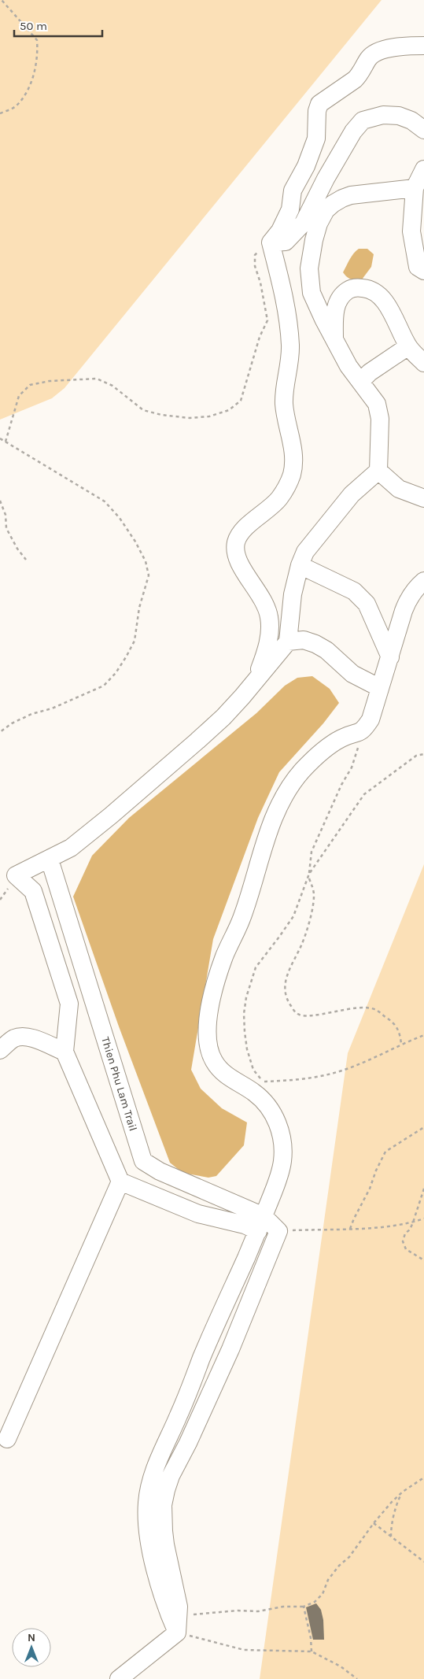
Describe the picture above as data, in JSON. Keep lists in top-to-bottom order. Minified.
{"streets":{"street":["Thien Phu Lam Trail"]},"scale_bar":"50 m","north":"top"}
